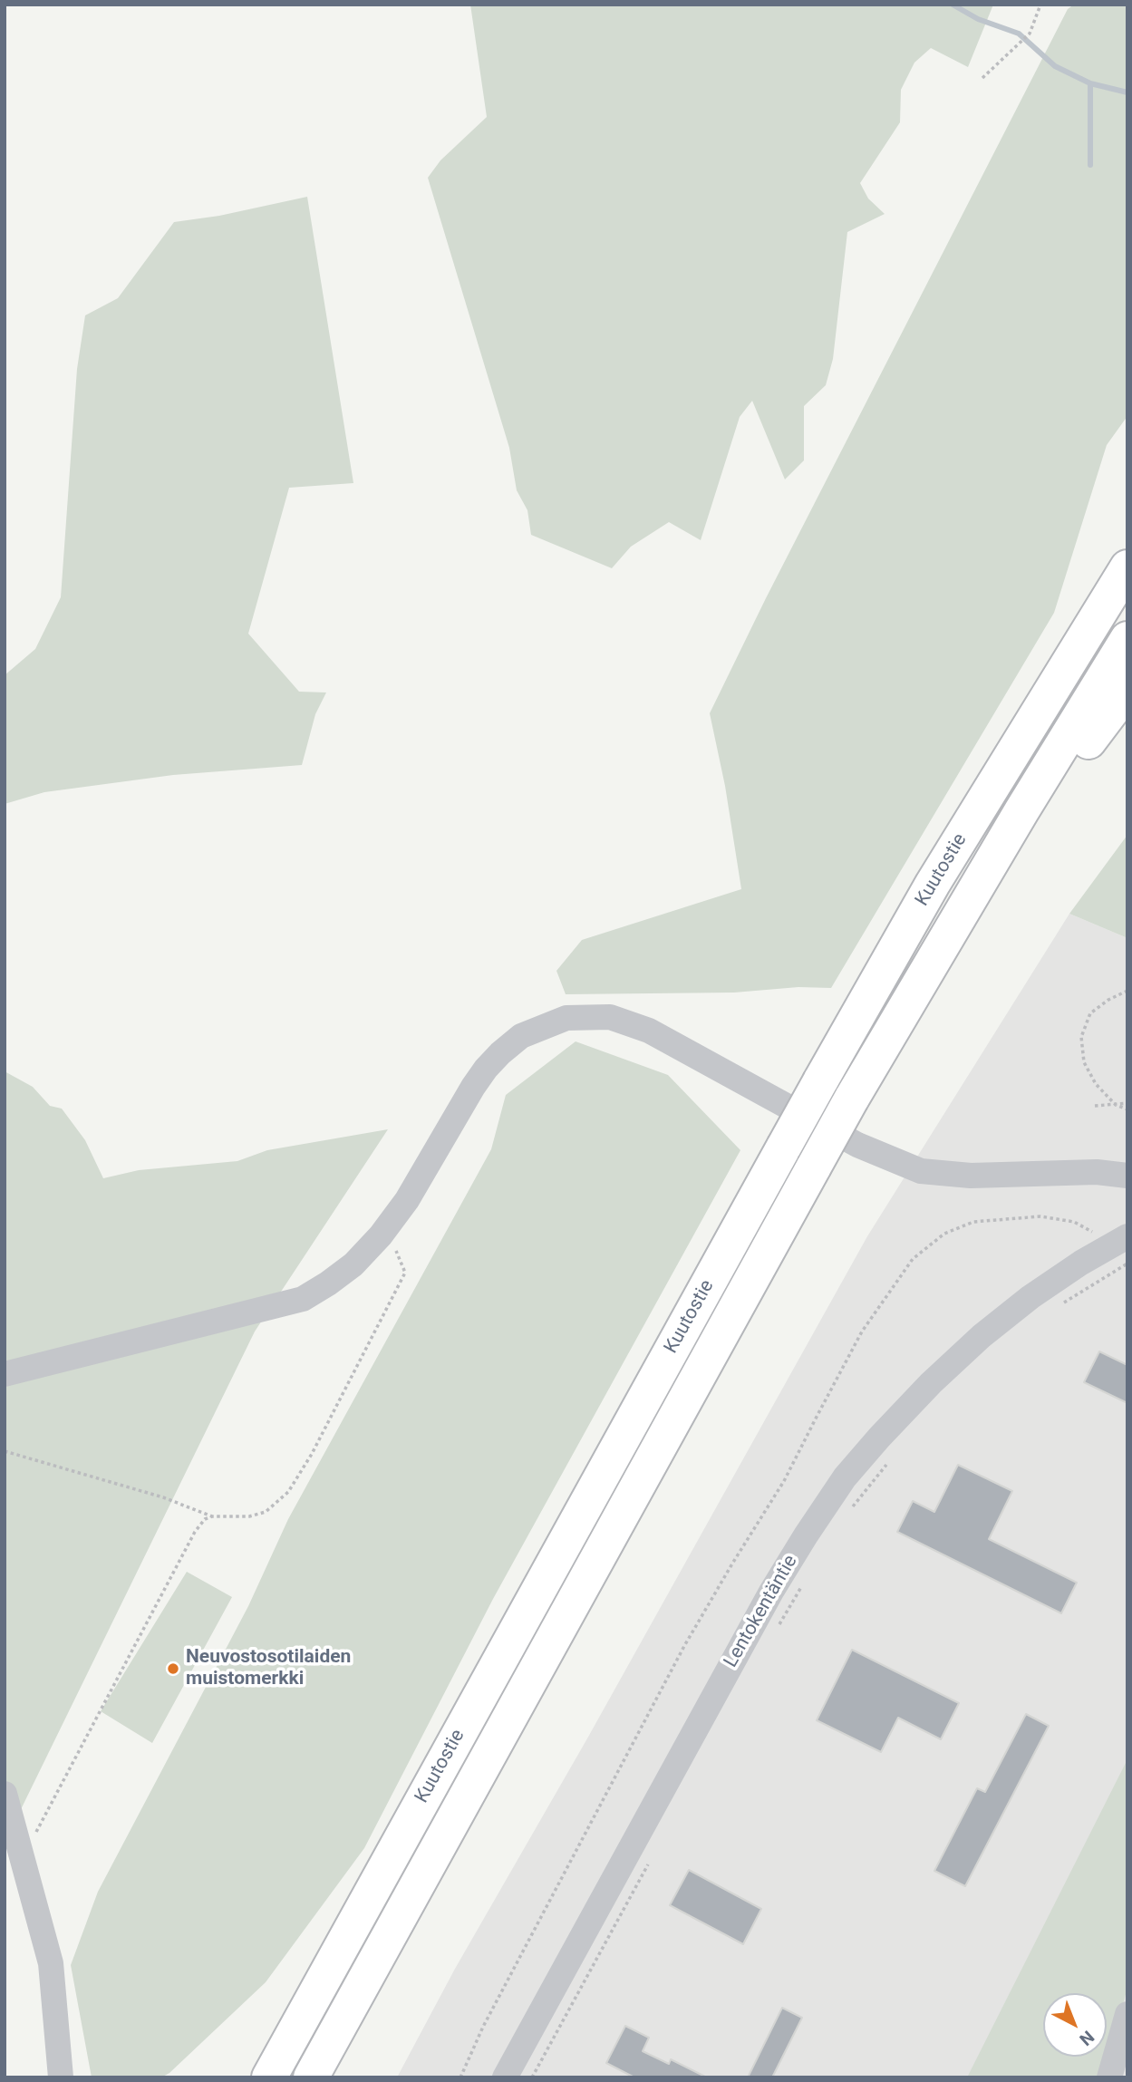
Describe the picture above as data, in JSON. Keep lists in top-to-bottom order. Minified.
{"streets":{"highway":["Kuutostie"],"street":["Lentokentäntie"]},"places":["Neuvostosotilaiden muistomerkki"],"north":"bottom right"}
